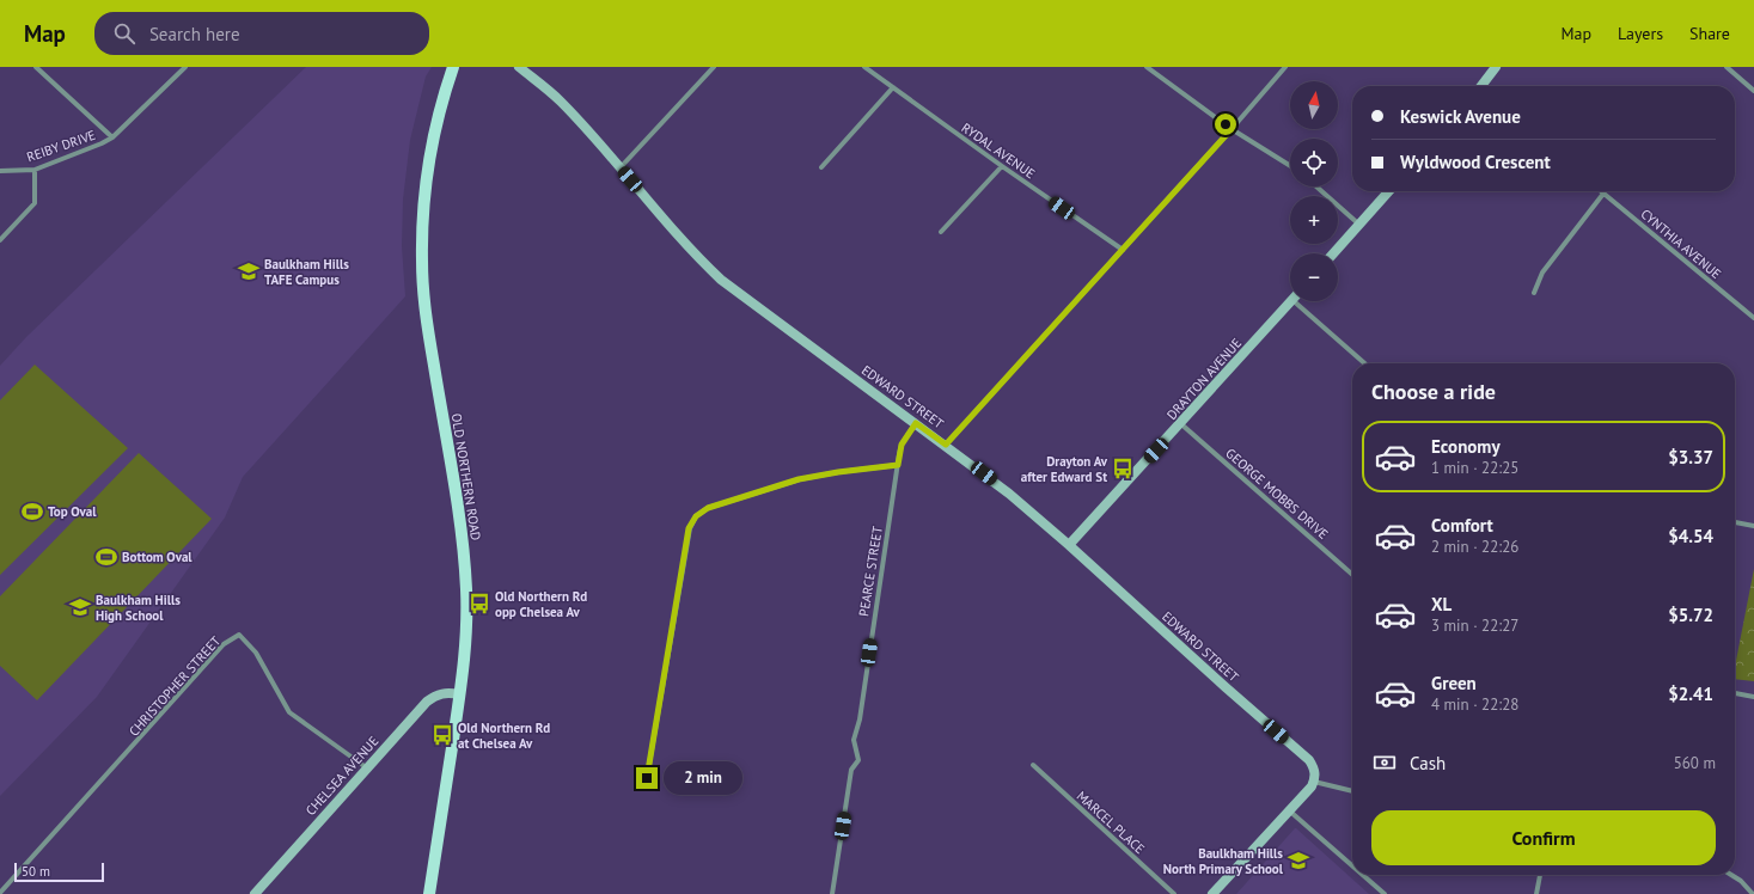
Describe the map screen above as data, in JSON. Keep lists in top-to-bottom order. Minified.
{"streets":{"main road":["OLD NORTHERN ROAD"],"street":["REIBY DRIVE","RYDAL AVENUE","CYNTHIA AVENUE","DRAYTON AVENUE","EDWARD STREET","GEORGE MOBBS DRIVE","PEARCE STREET","CHRISTOPHER STREET","CHELSEA AVENUE","MARCEL PLACE"]},"crossings":[["DRAYTON AVENUE","EDWARD STREET"],["DRAYTON AVENUE","GEORGE MOBBS DRIVE"],["EDWARD STREET","PEARCE STREET"],["OLD NORTHERN ROAD","CHELSEA AVENUE"],["CHRISTOPHER STREET","CHELSEA AVENUE"]],"places":{"school or university":["Baulkham Hills TAFE Campus","Baulkham Hills High School","Baulkham Hills North Primary School"],"bus stop":["Drayton Av after Edward St","Old Northern Rd opp Chelsea Av","Old Northern Rd at Chelsea Av"],"sports":["Top Oval","Bottom Oval"]},"scale_bar":"50 m","north":"top","page":{"header":"Map","search":"Search here","nav":["Map","Layers","Share"],"map_buttons":["+","−"],"banner":["Keswick Avenue","Wyldwood Crescent"],"heading":"Choose a ride","list":[{"name":"Economy","note":"1 min · 22:25","value":"$3.37"},{"name":"Comfort","note":"2 min · 22:26","value":"$4.54"},{"name":"XL","note":"3 min · 22:27","value":"$5.72"},{"name":"Green","note":"4 min · 22:28","value":"$2.41"}],"pay":["Cash","560 m"],"bubble":"2 min","buttons":"Confirm","scale":"50 m"}}
